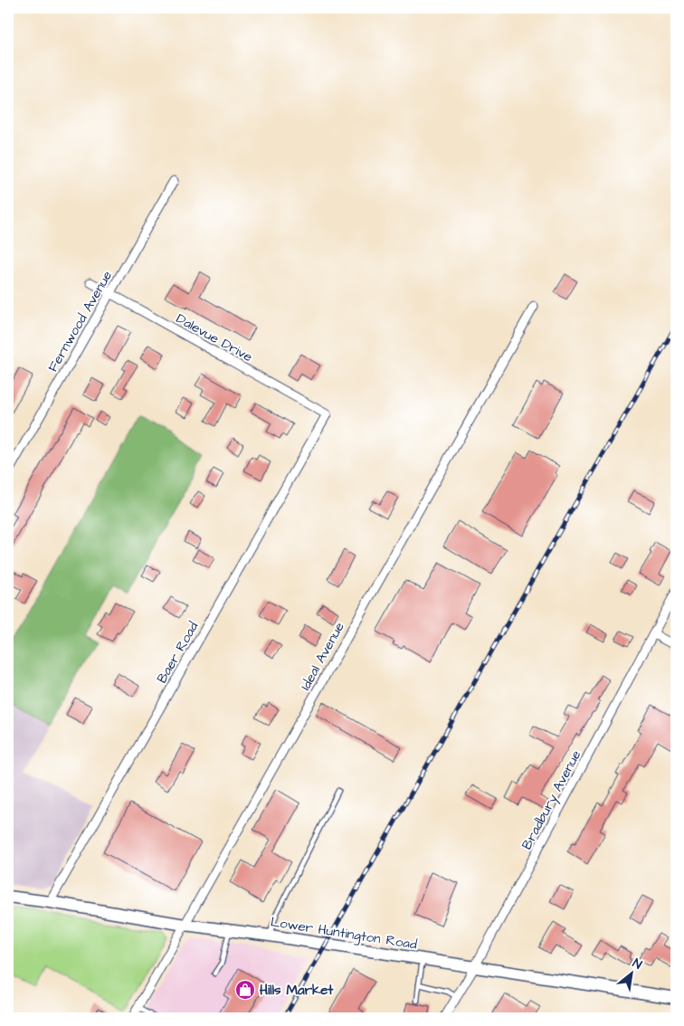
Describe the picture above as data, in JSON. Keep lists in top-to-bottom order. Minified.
{"streets":{"main road":["Lower Huntington Road"],"street":["Fernwood Avenue","Dalevue Drive","Baer Road","Ideal Avenue","Bradbury Avenue"]},"crossings":[["Fernwood Avenue","Dalevue Drive"],["Dalevue Drive","Baer Road"],["Baer Road","Lower Huntington Road"],["Ideal Avenue","Lower Huntington Road"],["Bradbury Avenue","Lower Huntington Road"]],"places":{"shop":["Hills Market"]},"north":"top right"}
